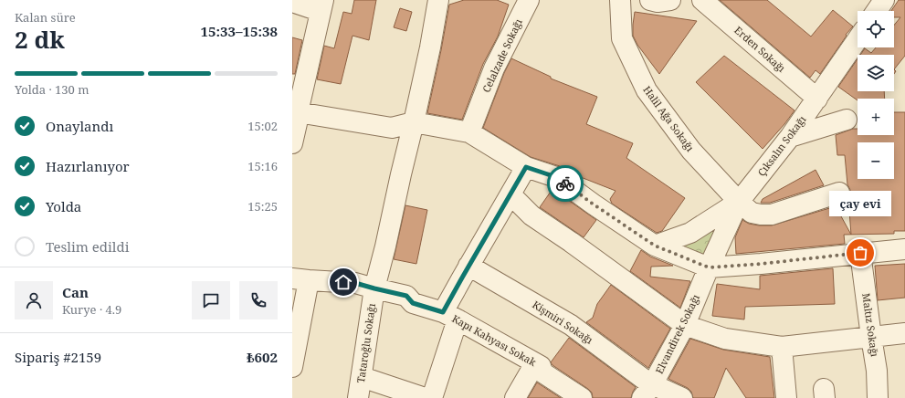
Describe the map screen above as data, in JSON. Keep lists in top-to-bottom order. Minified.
{"streets":{"street":["Erden Sokağı","Celalzade Sokağı","Halil Ağa Sokağı","Çıksalın Sokağı","Kişmiri Sokağı","Maltız Sokağı","Elvandirek Sokağı","Kapı Kahyası Sokak","Tataroğlu Sokağı"]},"crossings":[["Erden Sokağı","Çıksalın Sokağı"],["Halil Ağa Sokağı","Çıksalın Sokağı"],["Çıksalın Sokağı","Elvandirek Sokağı"],["Kişmiri Sokağı","Elvandirek Sokağı"],["Kapı Kahyası Sokak","Tataroğlu Sokağı"]],"places":["çay evi"],"page":{"heading":["2 dk","Kalan süre","15:33–15:38"],"panel":["Can","Kurye · 4.9","Sipariş #2159","₺602"],"map_buttons":["+","−"],"bar":"Yolda · 130 m","list":[["Onaylandı","15:02"],["Hazırlanıyor","15:16"],["Yolda","15:25"],"Teslim edildi"],"bubble":"çay evi"}}
